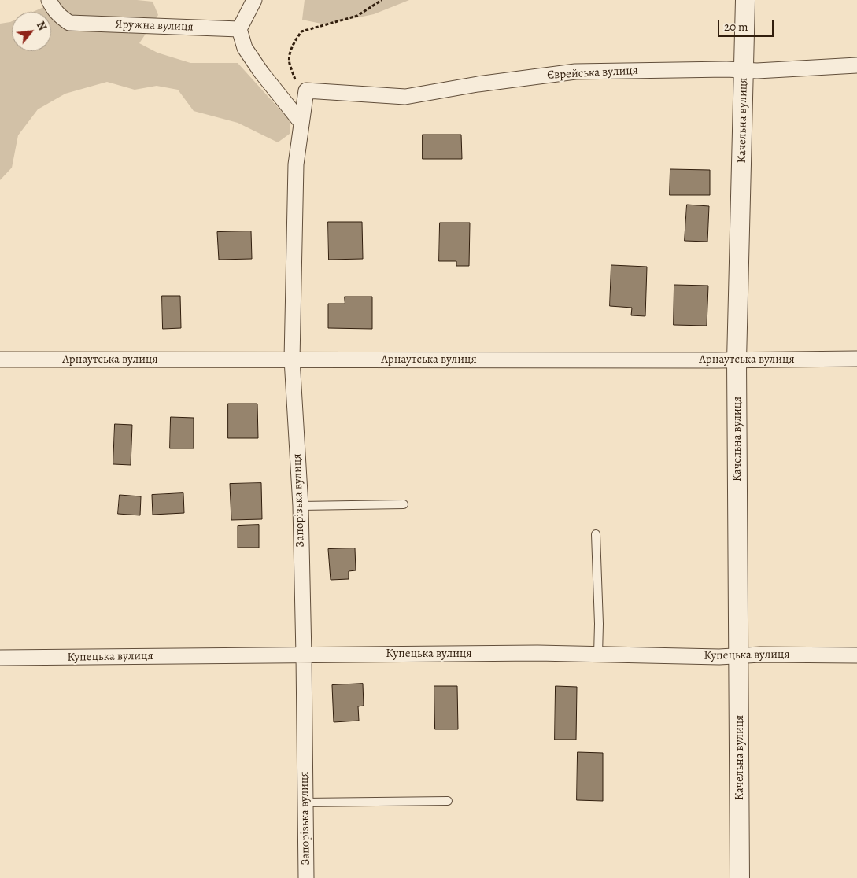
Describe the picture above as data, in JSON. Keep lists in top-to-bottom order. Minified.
{"streets":{"street":["Яружна вулиця","Єврейська вулиця","Качельна вулиця","Арнаутська вулиця","Запорізька вулиця","Купецька вулиця"]},"crossings":[["Єврейська вулиця","Качельна вулиця"],["Єврейська вулиця","Запорізька вулиця"],["Качельна вулиця","Арнаутська вулиця"],["Качельна вулиця","Купецька вулиця"],["Арнаутська вулиця","Запорізька вулиця"],["Запорізька вулиця","Купецька вулиця"]],"scale_bar":"20 m","north":"top right"}
